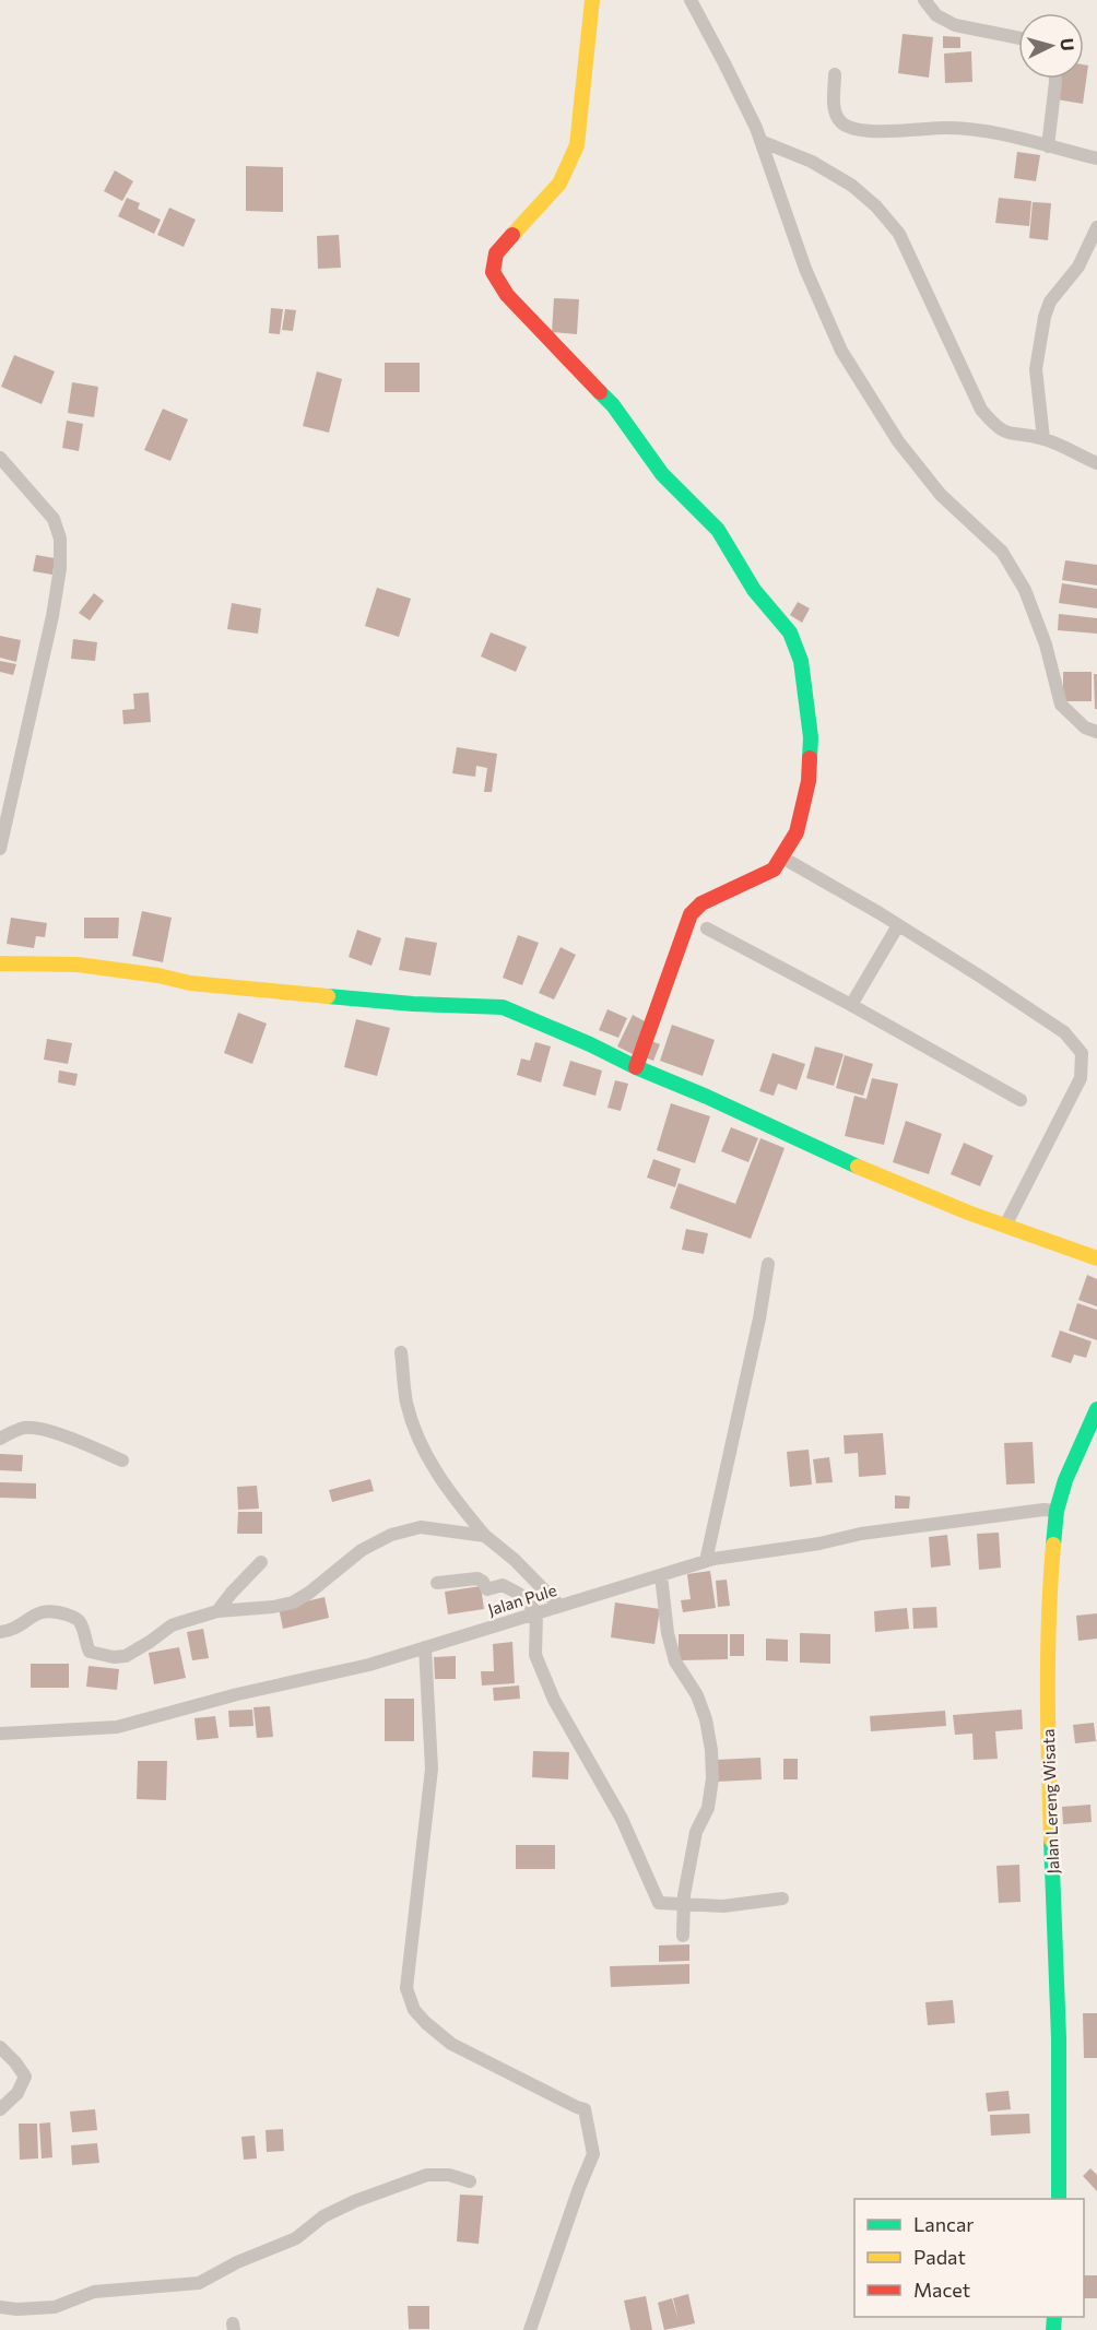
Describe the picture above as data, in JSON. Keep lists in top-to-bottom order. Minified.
{"streets":{"street":["Jalan Pule","Jalan Lereng Wisata"]},"crossings":[["Jalan Pule","Jalan Lereng Wisata"]],"legend":["Lancar","Padat","Macet"],"north":"right"}
